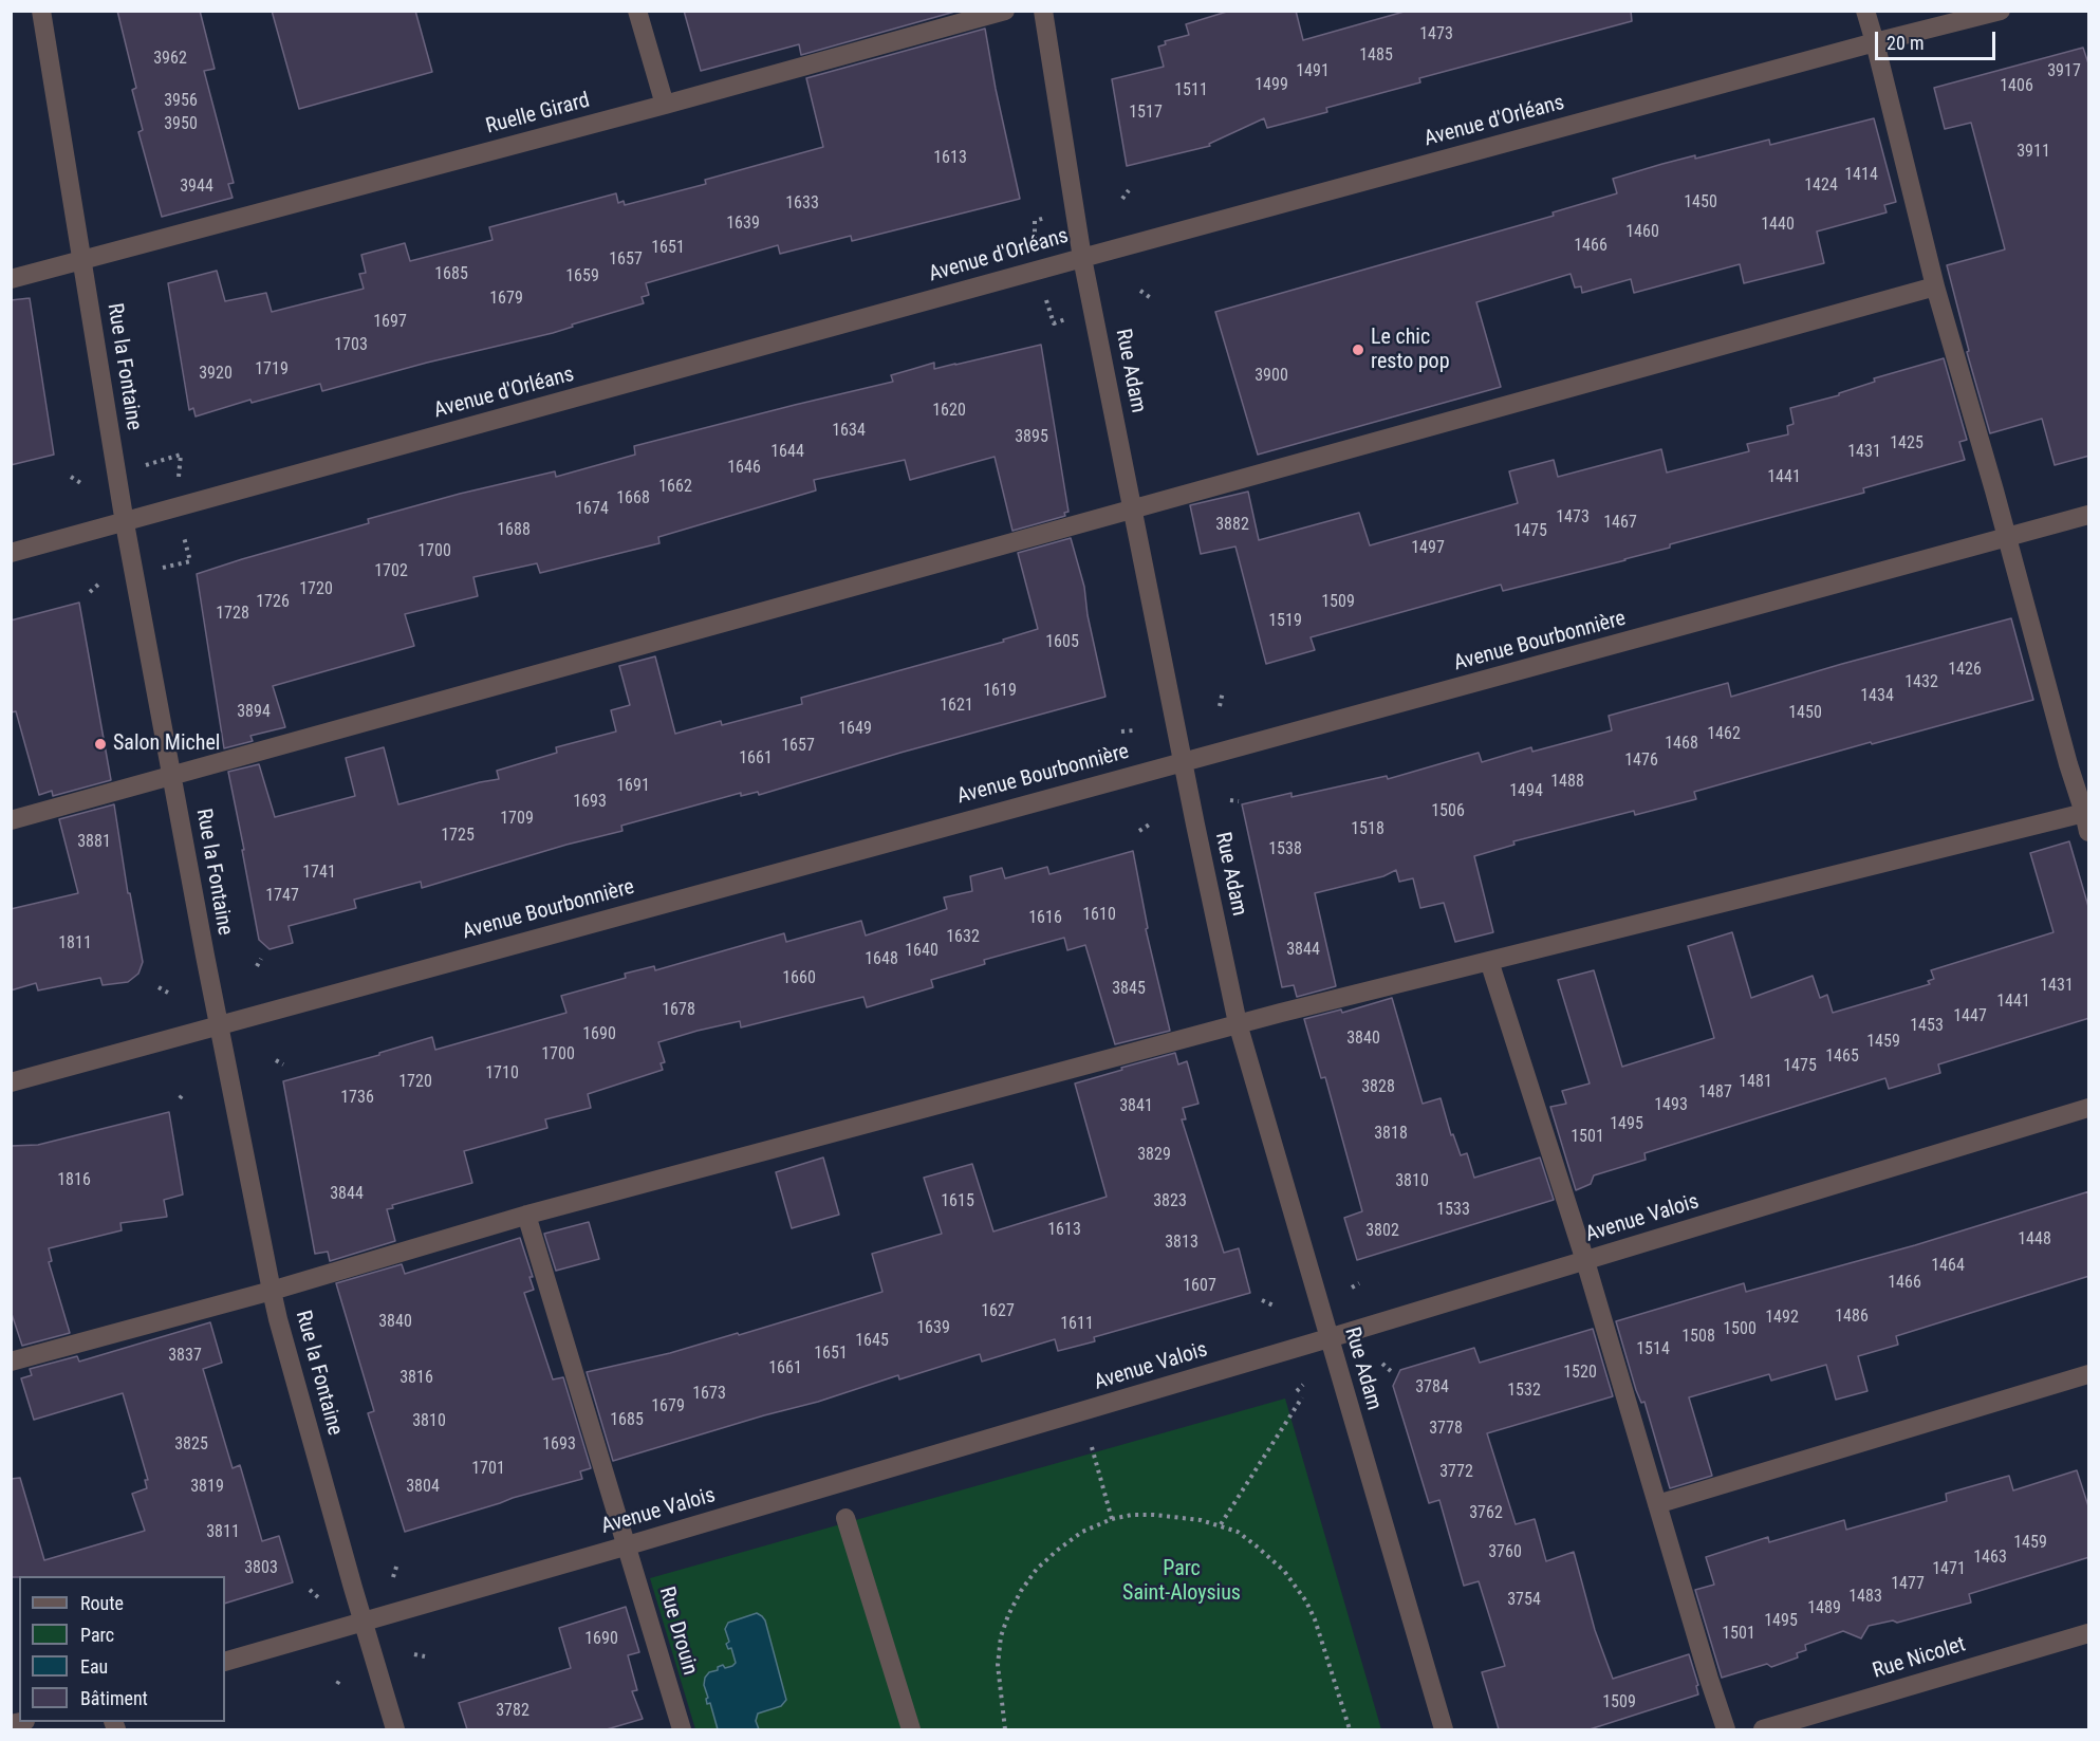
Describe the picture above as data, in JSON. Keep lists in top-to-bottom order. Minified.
{"streets":{"street":["Ruelle Girard","Avenue d'Orléans","Rue la Fontaine","Rue Adam","Avenue Bourbonnière","Avenue Valois","Rue Drouin","Rue Nicolet"]},"crossings":[["Ruelle Girard","Rue la Fontaine"],["Avenue d'Orléans","Rue la Fontaine"],["Avenue d'Orléans","Rue Adam"],["Rue la Fontaine","Avenue Bourbonnière"],["Rue la Fontaine","Avenue Valois"],["Rue Adam","Avenue Bourbonnière"],["Rue Adam","Avenue Valois"],["Avenue Valois","Rue Drouin"]],"parks":["Parc Saint-Aloysius"],"places":["Le chic resto pop","Salon Michel"],"house_numbers":["1473","1485","3962","1491","3917","1499","1406","1511","3956","1517","3950","3911","1613","1414","1424","3944","1450","1633","1639","1440","1460","1466","1651","1657","1685","1659","1679","1697","1703","1719","3920","3900","1620","1634","3895","1425","1644","1431","1646","1441","1662","1668","1674","1473","1467","3882","1688","1475","1497","1700","1702","1720","1726","1509","1728","1519","1605","1426","1432","1619","1434","1621","3894","1450","1649","1462","1468","1657","1661","1476","1488","1691","1494","1693","1506","1709","1518","1725","3881","1538","1741","1747","1610","1616","1632","1811","3844","1640","1648","1660","1431","3845","1441","1678","1447","1453","1690","3840","1459","1700","1465","1475","1710","1720","1481","3828","1487","1736","1493","3841","1495","3818","1501","3829","1816","3810","3844","1615","3823","1533","1613","3802","1448","3813","1464","1466","1607","1627","1486","1492","3840","1611","1639","1500","1508","1645","1514","1651","3837","1661","1520","3816","3784","1532","1673","1679","1685","3810","3778","3825","1693","1701","3772","3819","3804","3762","3811","1459","3760","1463","3803","1471","1477","1483","3754","1489","1495","1501","1690","1509","3782"],"legend":["Route","Parc","Eau","Bâtiment"],"scale_bar":"20 m"}
